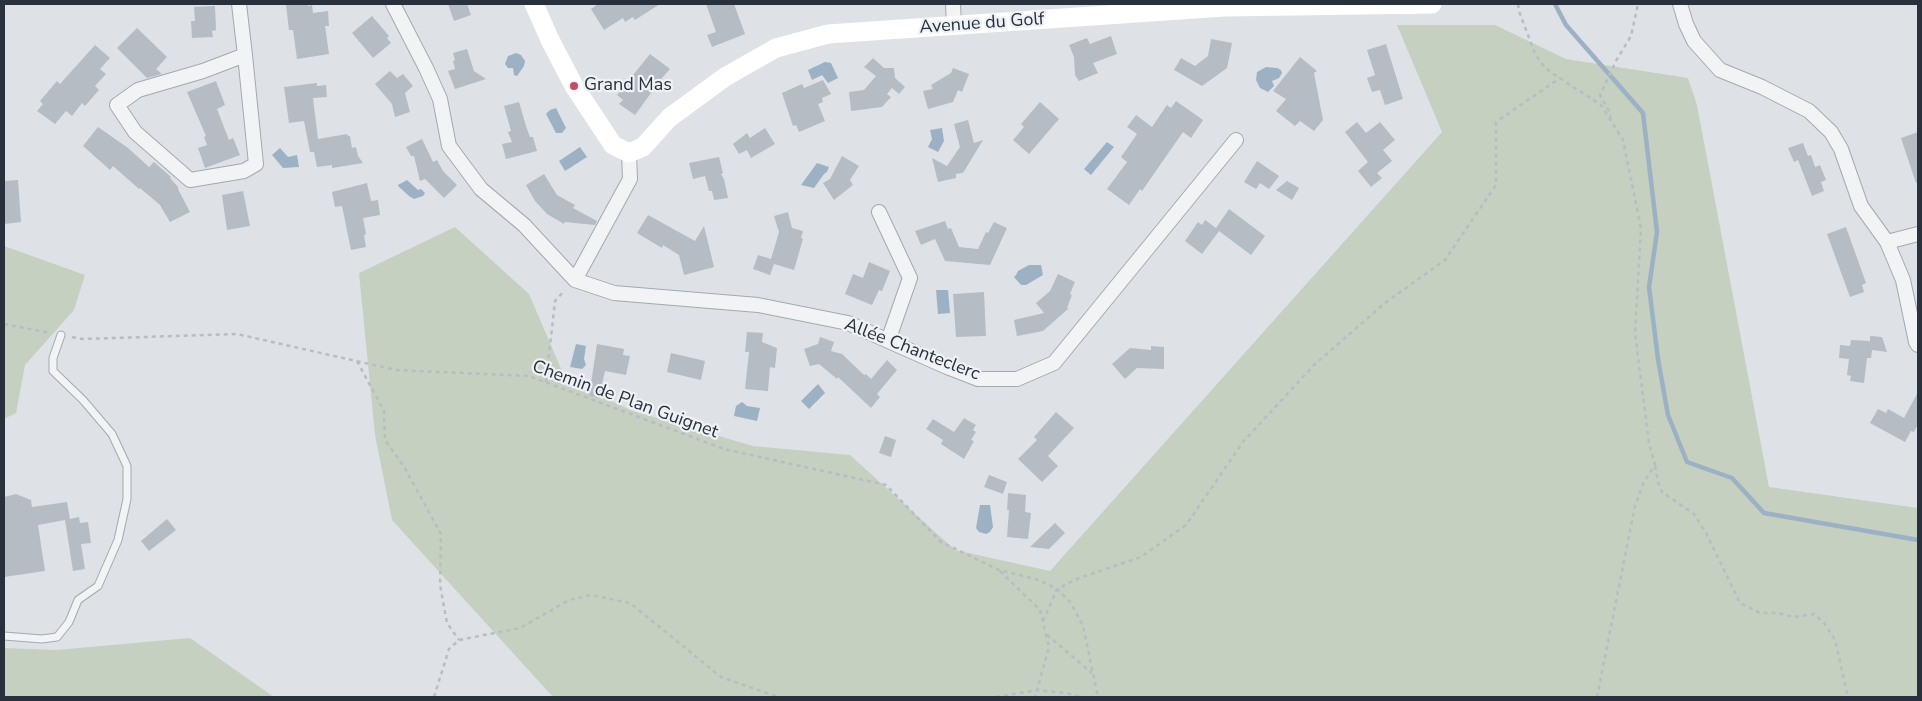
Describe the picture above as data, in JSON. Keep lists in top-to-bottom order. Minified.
{"streets":{"street":["Avenue du Golf","Allée Chanteclerc"],"path":["Chemin de Plan Guignet"]},"places":["Grand Mas"]}
